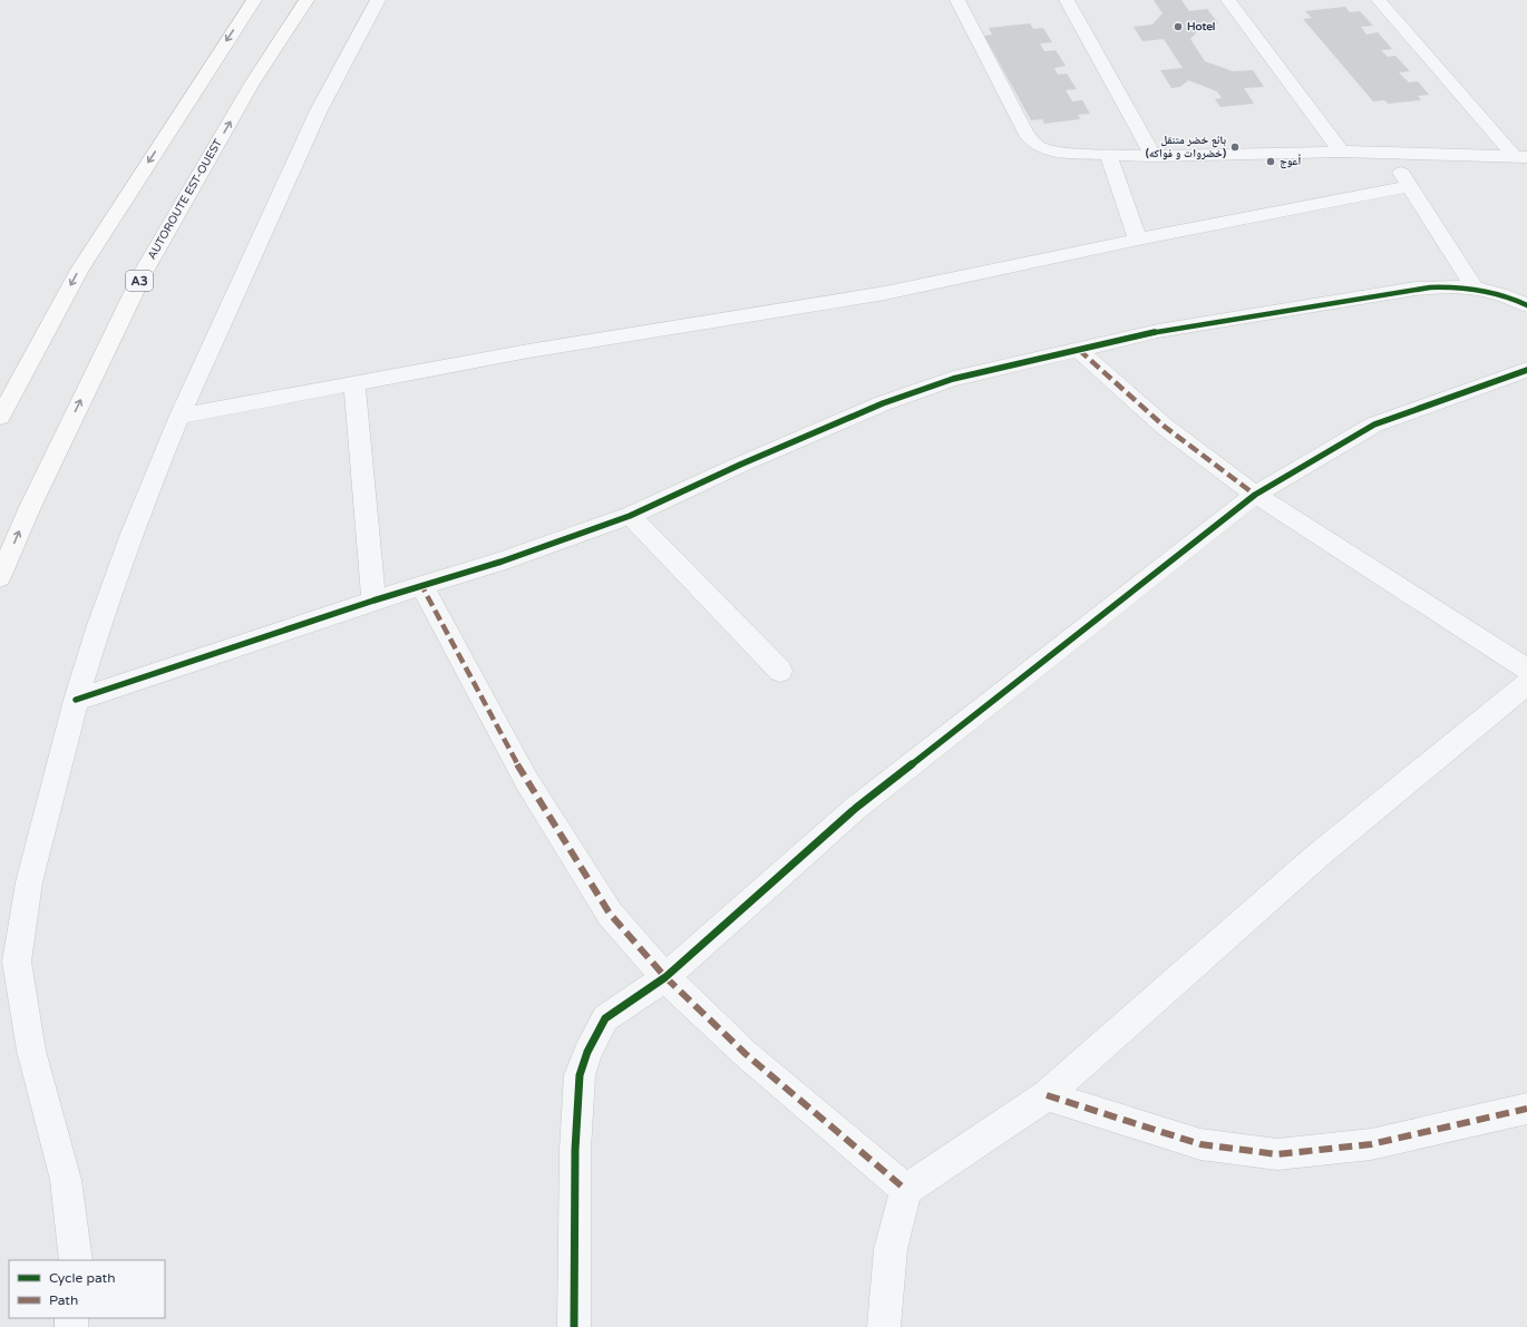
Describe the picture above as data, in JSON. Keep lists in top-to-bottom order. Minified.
{"streets":{"highway":["AUTOROUTE EST-OUEST","A3"]},"places":["Hotel","بائع خضر متنقل (خضروات و فواكه)","أعوج"],"legend":["Cycle path","Path"]}
